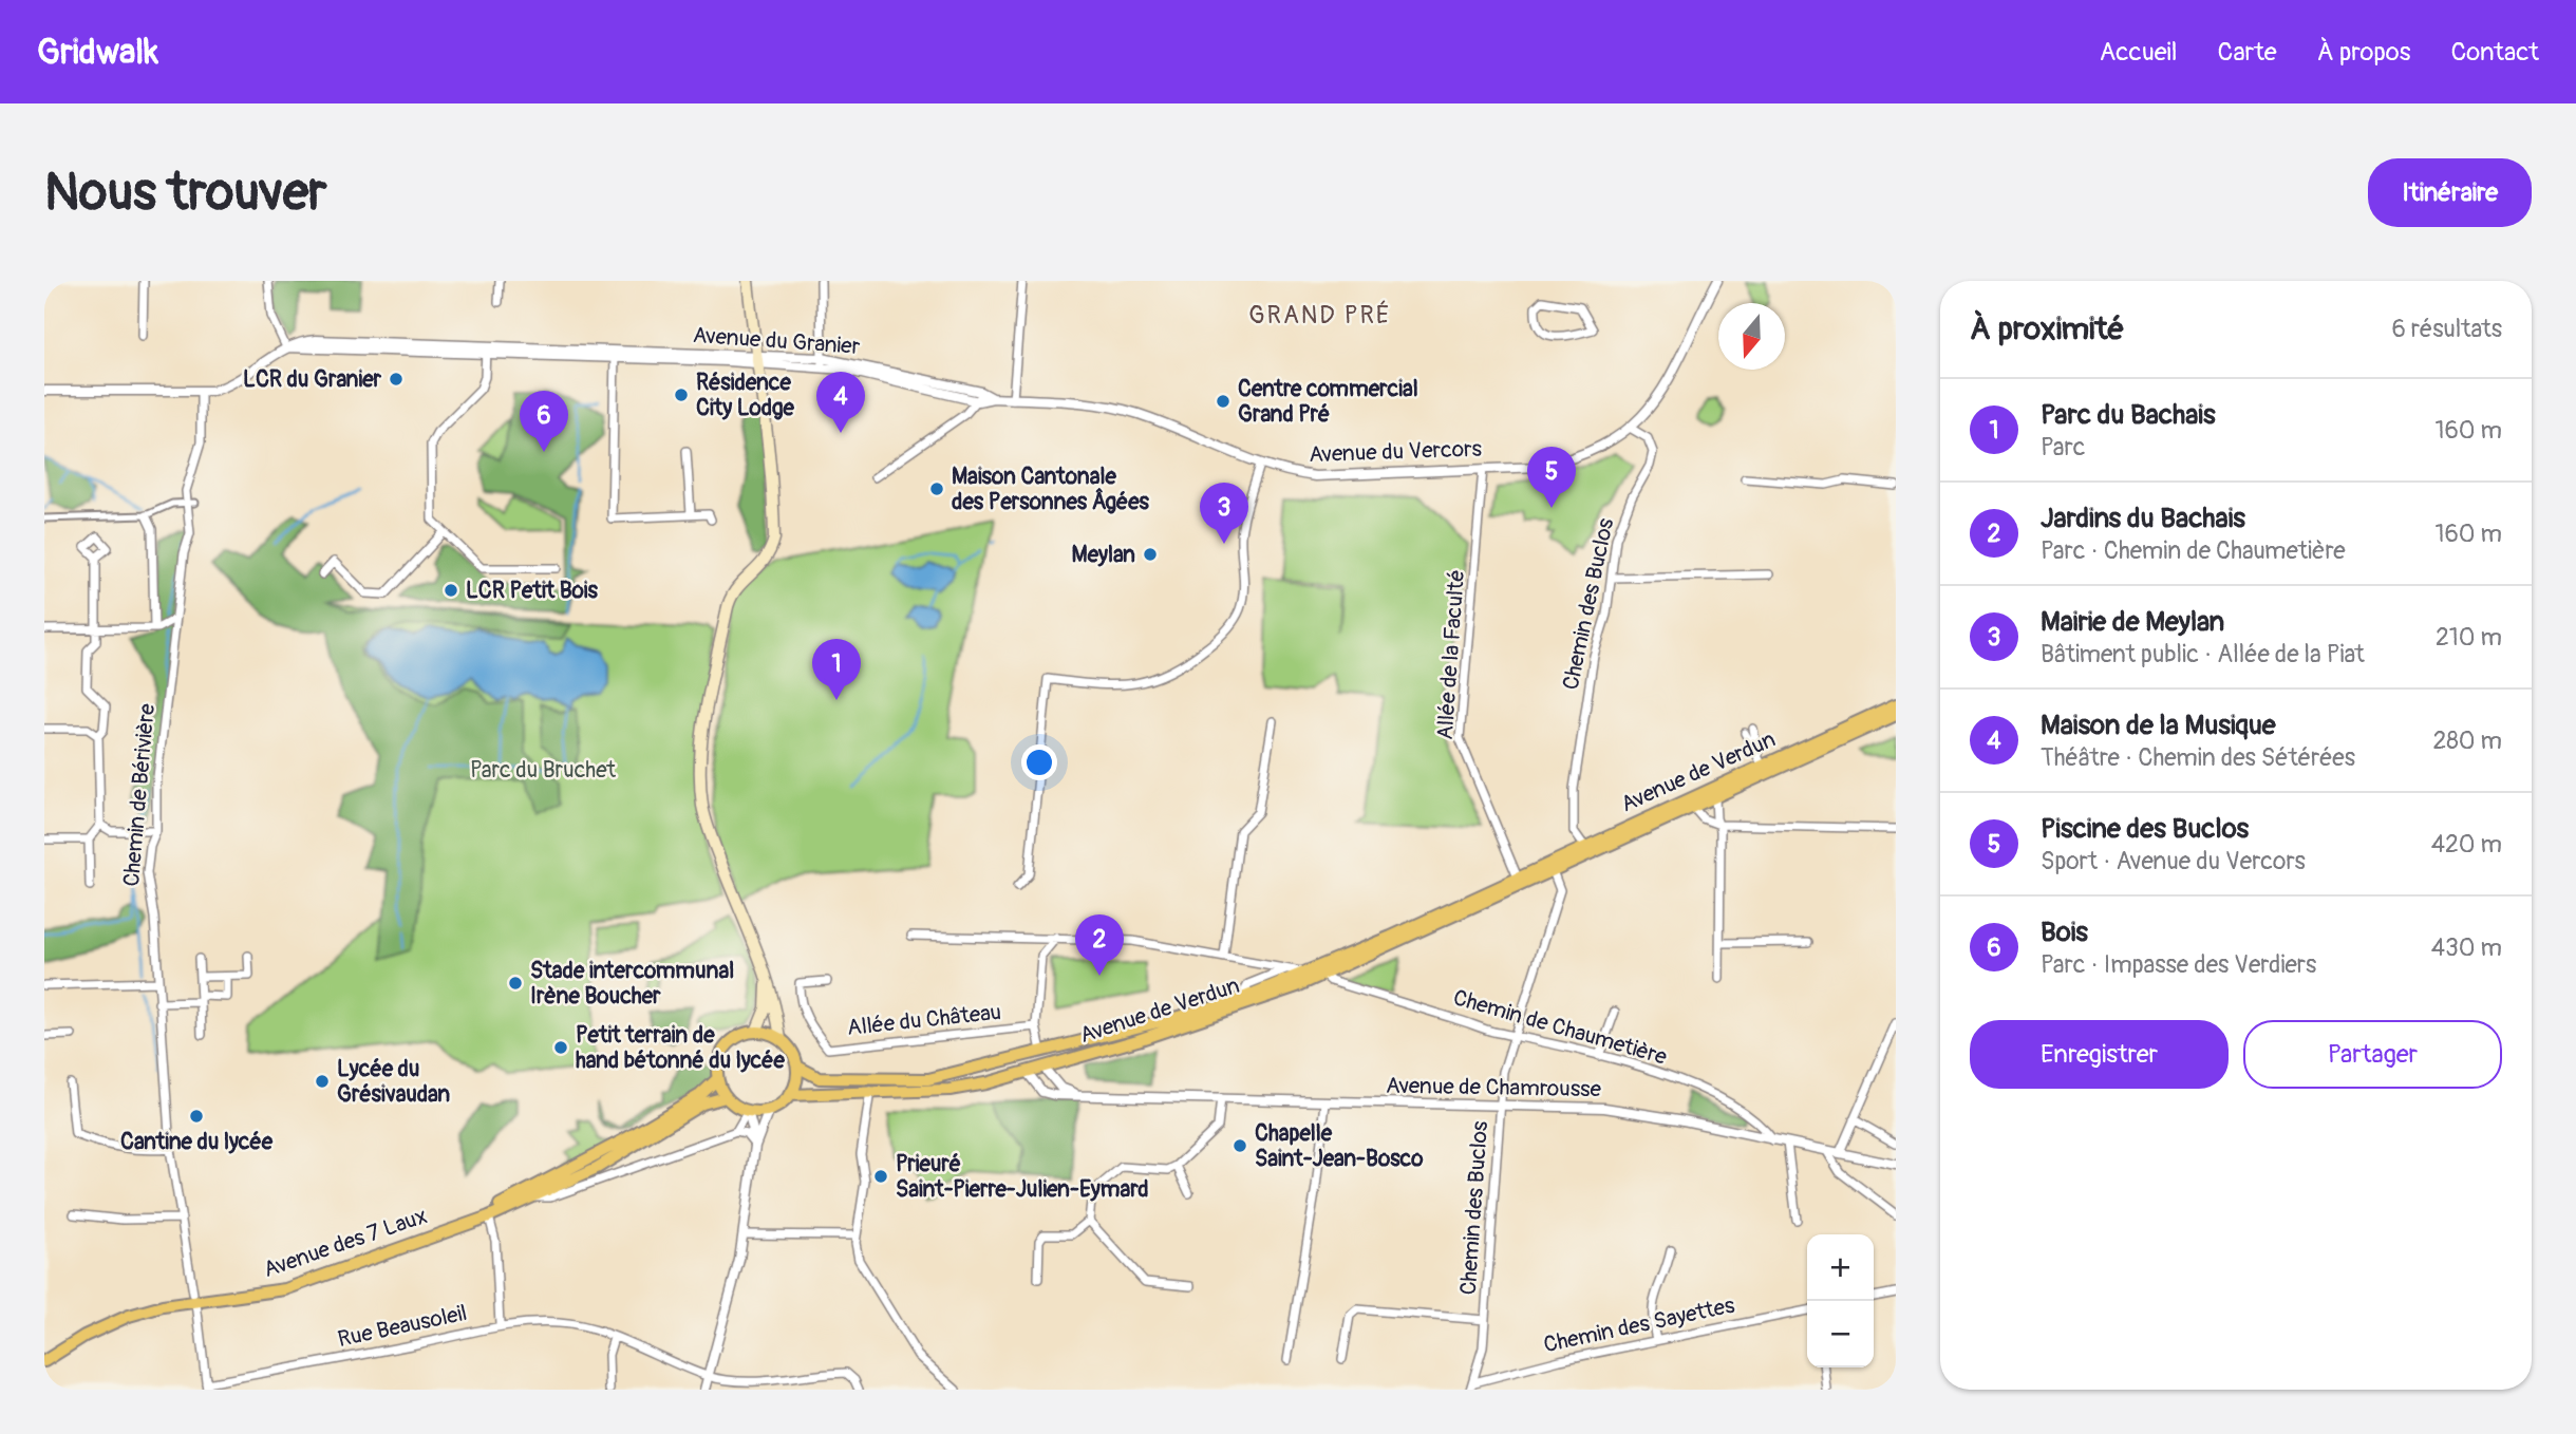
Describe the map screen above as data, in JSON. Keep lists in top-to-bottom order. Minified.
{"streets":{"main road":["Avenue de Verdun","Avenue des 7 Laux"],"street":["Avenue du Granier","Avenue du Vercors","Chemin des Buclos","Allée de la Faculté","Chemin de Bérivière","Allée du Château","Chemin de Chaumetière","Avenue de Chamrousse","Chemin des Sayettes","Rue Beausoleil"]},"crossings":[["Avenue du Granier","Avenue du Vercors"],["Avenue du Vercors","Chemin des Buclos"],["Avenue du Vercors","Allée de la Faculté"],["Chemin des Buclos","Avenue de Verdun"],["Chemin des Buclos","Chemin de Chaumetière"],["Chemin des Buclos","Avenue de Chamrousse"],["Chemin des Buclos","Chemin des Sayettes"],["Allée de la Faculté","Avenue de Verdun"],["Avenue de Verdun","Chemin de Chaumetière"],["Avenue de Verdun","Avenue de Chamrousse"],["Avenue de Verdun","Avenue des 7 Laux"],["Chemin de Bérivière","Avenue des 7 Laux"],["Chemin de Bérivière","Rue Beausoleil"],["Chemin de Chaumetière","Avenue de Chamrousse"],["Avenue des 7 Laux","Rue Beausoleil"]],"districts":["GRAND PRÉ"],"parks":["Parc du Bruchet"],"places":["LCR du Granier","Résidence City Lodge","Centre commercial Grand Pré","Maison Cantonale des Personnes Âgées","Meylan","LCR Petit Bois","Stade intercommunal Irène Boucher","Petit terrain de hand bétonné du lycée","Lycée du Grésivaudan","Cantine du lycée","Chapelle Saint-Jean-Bosco","Prieuré Saint-Pierre-Julien-Eymard"],"north":"bottom","page":{"header":"Gridwalk","nav":["Accueil","Carte","À propos","Contact"],"buttons":["Itinéraire",["Enregistrer","Partager"]],"title":"Nous trouver","heading":["À proximité","6 résultats"],"pins":["4","6","5","3","1","2"],"list":[{"mark":"1","name":"Parc du Bachais","note":"Parc","value":"160 m"},{"mark":"2","name":"Jardins du Bachais","note":"Parc · Chemin de Chaumetière","value":"160 m"},{"mark":"3","name":"Mairie de Meylan","note":"Bâtiment public · Allée de la Piat","value":"210 m"},{"mark":"4","name":"Maison de la Musique","note":"Théâtre · Chemin des Sétérées","value":"280 m"},{"mark":"5","name":"Piscine des Buclos","note":"Sport · Avenue du Vercors","value":"420 m"},{"mark":"6","name":"Bois","note":"Parc · Impasse des Verdiers","value":"430 m"}],"map_buttons":["+","−"]}}
